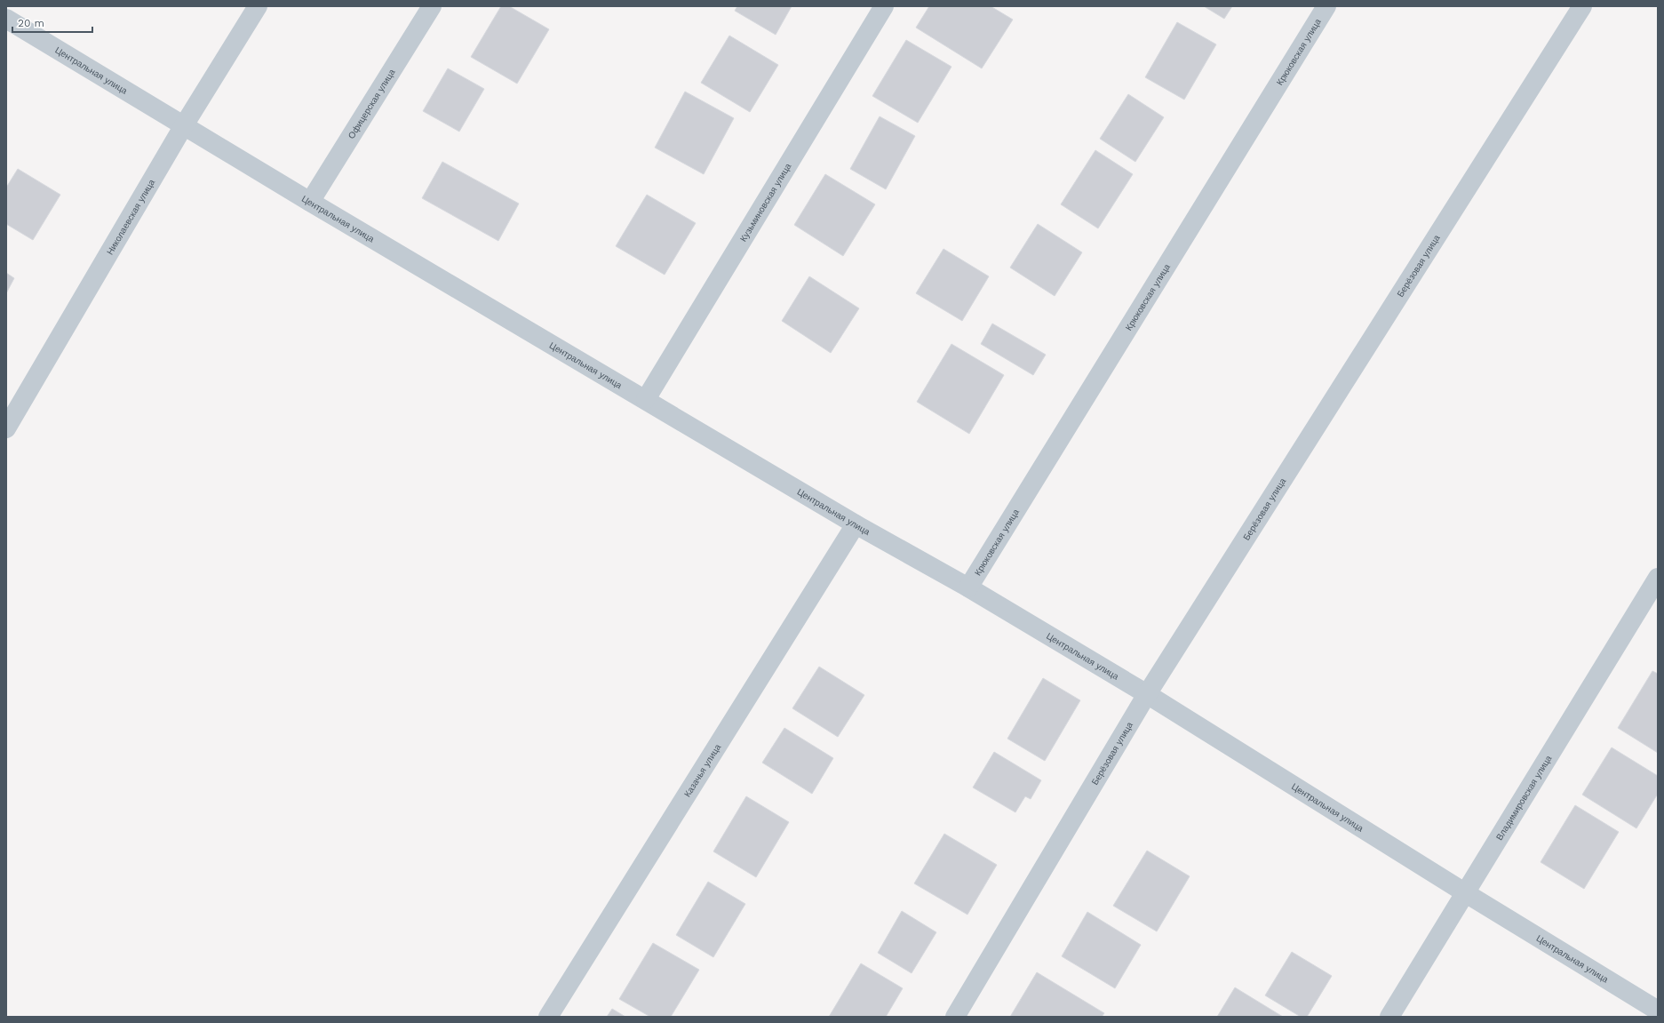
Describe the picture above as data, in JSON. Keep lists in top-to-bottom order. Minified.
{"streets":{"street":["Крюковская улица","Центральная улица","Офицерская улица","Кузьминовская улица","Николаевская улица","Берёзовая улица","Казачья улица","Владимировская улица"]},"crossings":[["Крюковская улица","Центральная улица"],["Центральная улица","Офицерская улица"],["Центральная улица","Кузьминовская улица"],["Центральная улица","Николаевская улица"],["Центральная улица","Берёзовая улица"],["Центральная улица","Казачья улица"],["Центральная улица","Владимировская улица"]],"scale_bar":"20 m"}
